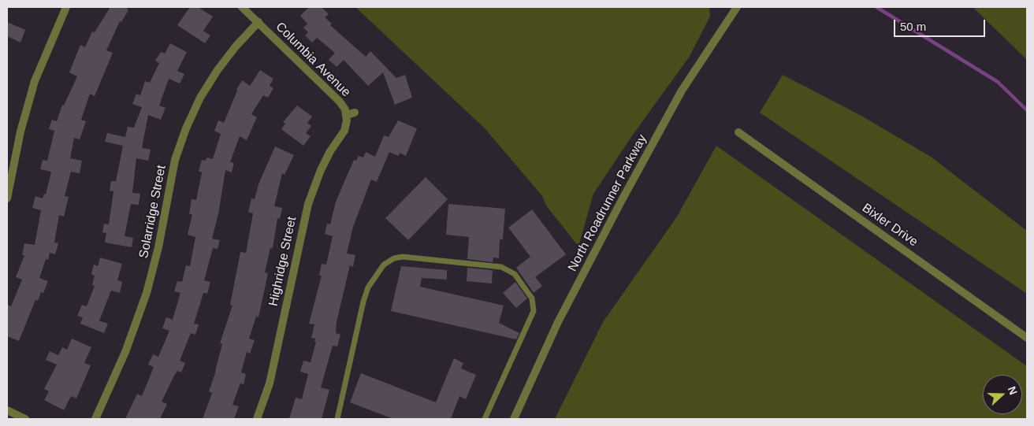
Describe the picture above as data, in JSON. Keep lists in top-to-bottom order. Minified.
{"streets":{"street":["Columbia Avenue","North Roadrunner Parkway","Solarridge Street","Bixler Drive","Highridge Street"]},"crossings":[["Columbia Avenue","Solarridge Street"],["Columbia Avenue","Highridge Street"]],"scale_bar":"50 m","north":"right"}
